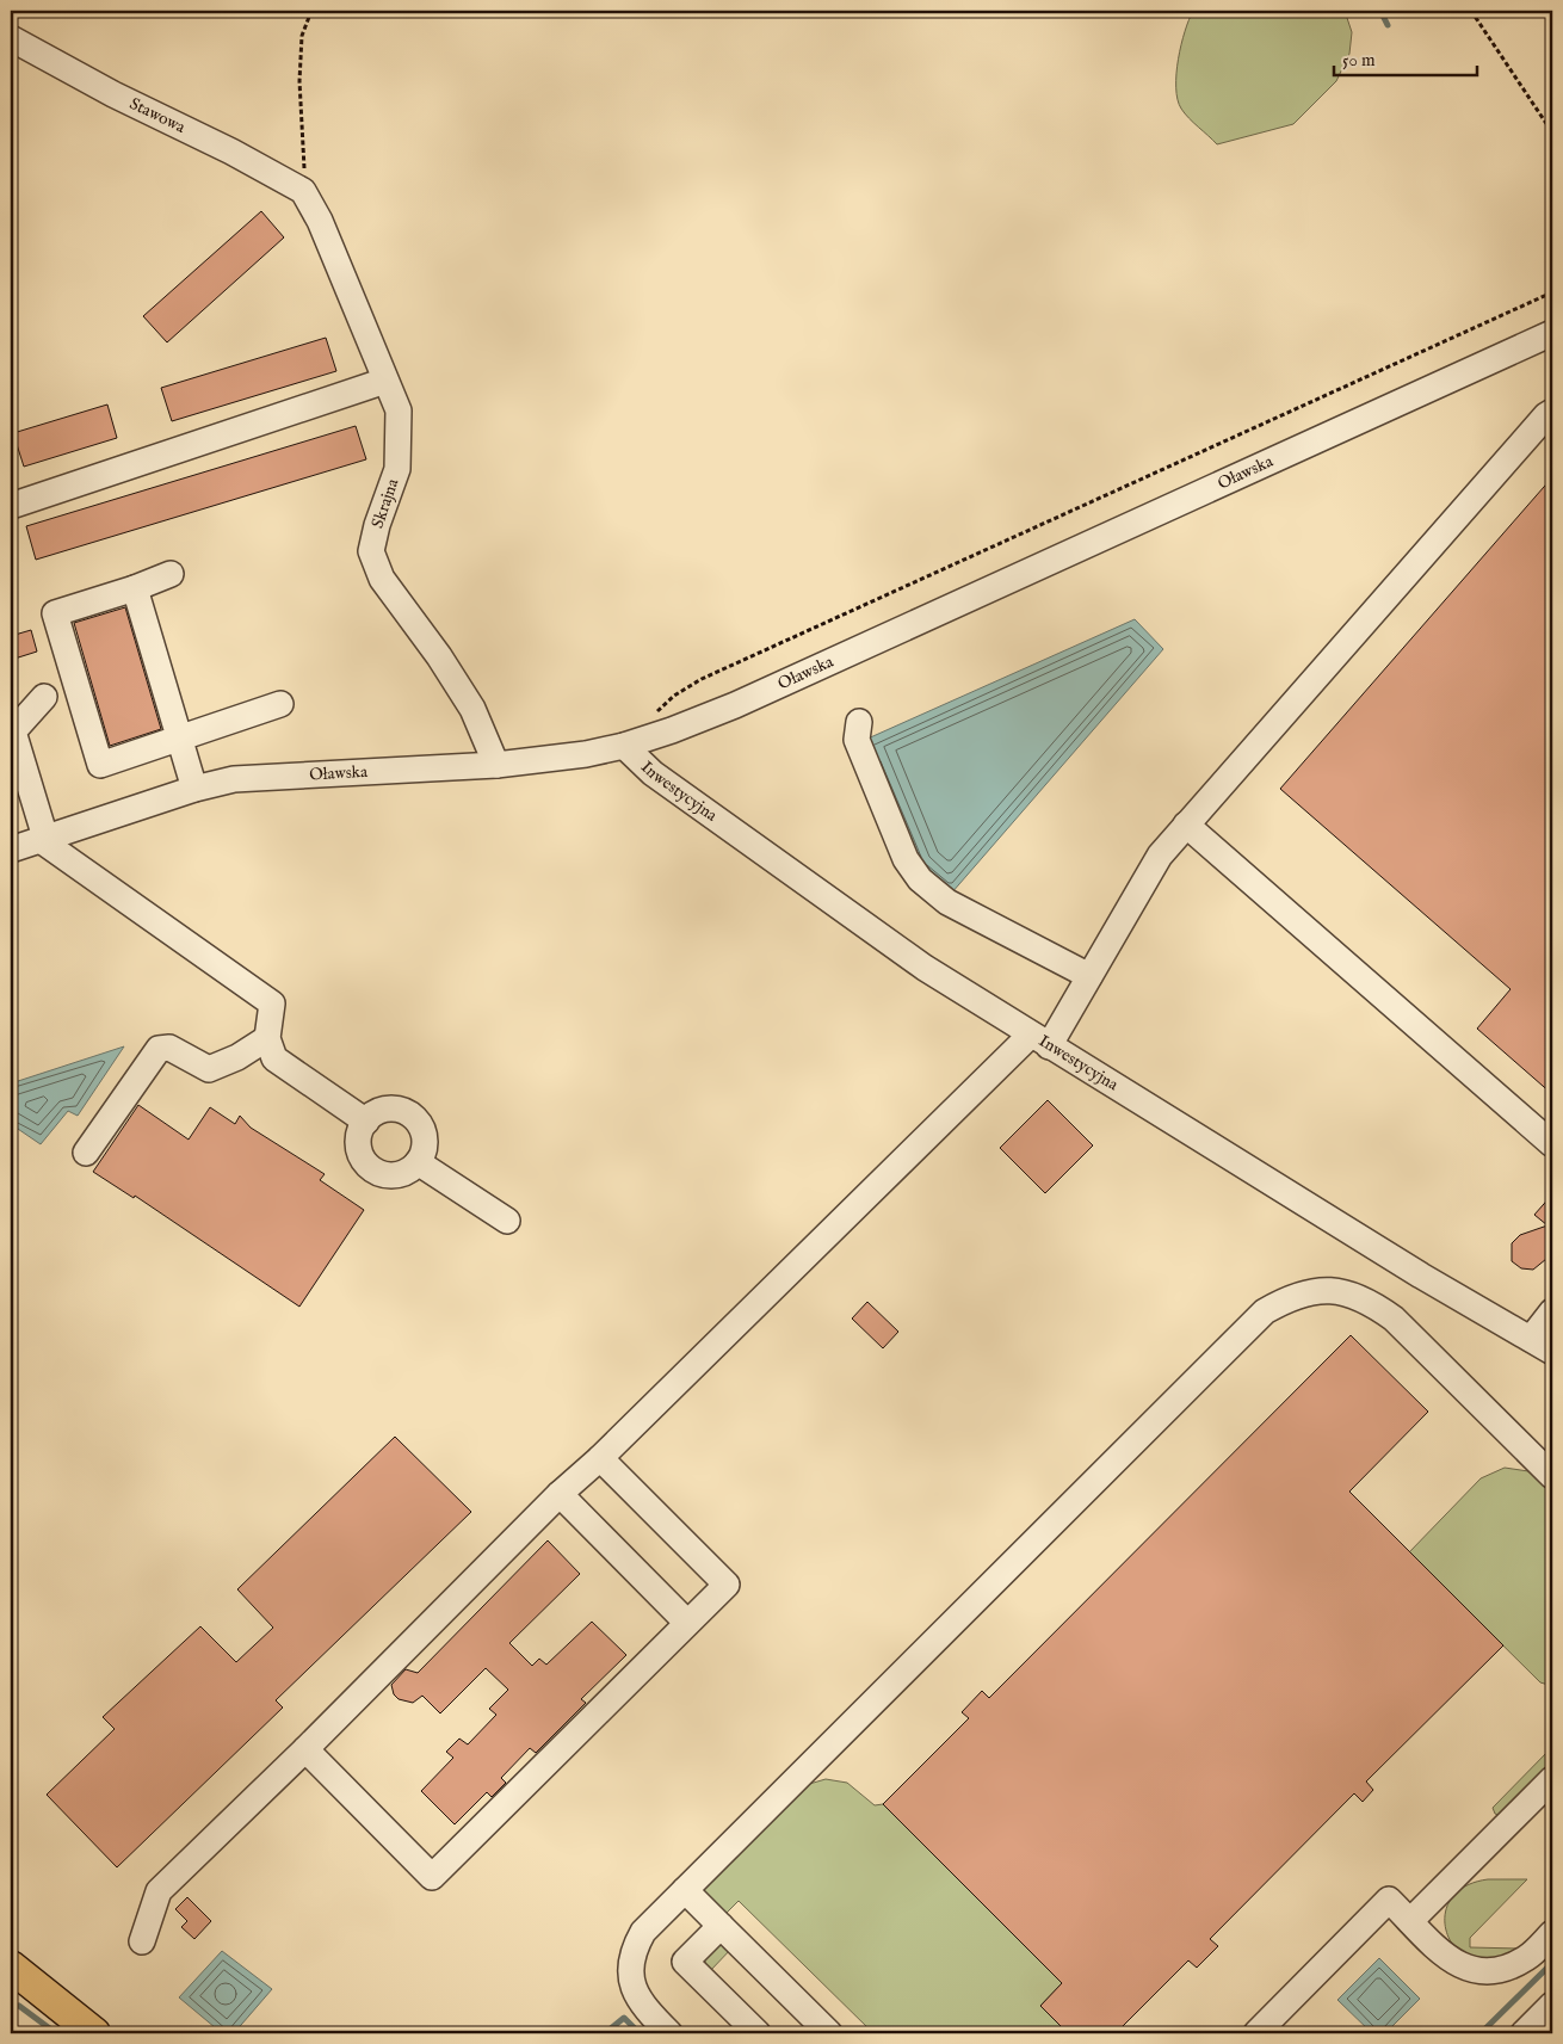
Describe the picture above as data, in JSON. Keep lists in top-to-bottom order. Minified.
{"streets":{"street":["Stawowa","Oławska","Skrajna","Inwestycyjna"]},"crossings":[["Stawowa","Skrajna"],["Oławska","Skrajna"],["Oławska","Inwestycyjna"]],"scale_bar":"50 m"}
